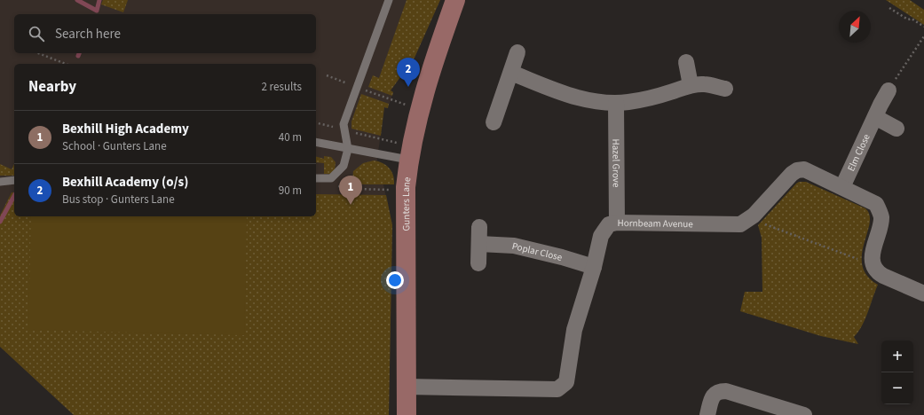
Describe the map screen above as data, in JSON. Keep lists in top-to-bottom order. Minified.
{"streets":{"street":["Elm Close","Hazel Grove","Gunters Lane","Hornbeam Avenue","Poplar Close"]},"crossings":[["Elm Close","Hornbeam Avenue"],["Hazel Grove","Hornbeam Avenue"],["Gunters Lane","Hornbeam Avenue"],["Hornbeam Avenue","Poplar Close"]],"north":"top right","page":{"search":"Search here","pins":["2","1"],"heading":["Nearby","2 results"],"list":[{"mark":"1","name":"Bexhill High Academy","note":"School · Gunters Lane","value":"40 m"},{"mark":"2","name":"Bexhill Academy (o/s)","note":"Bus stop · Gunters Lane","value":"90 m"}],"map_buttons":["+","−"]}}
